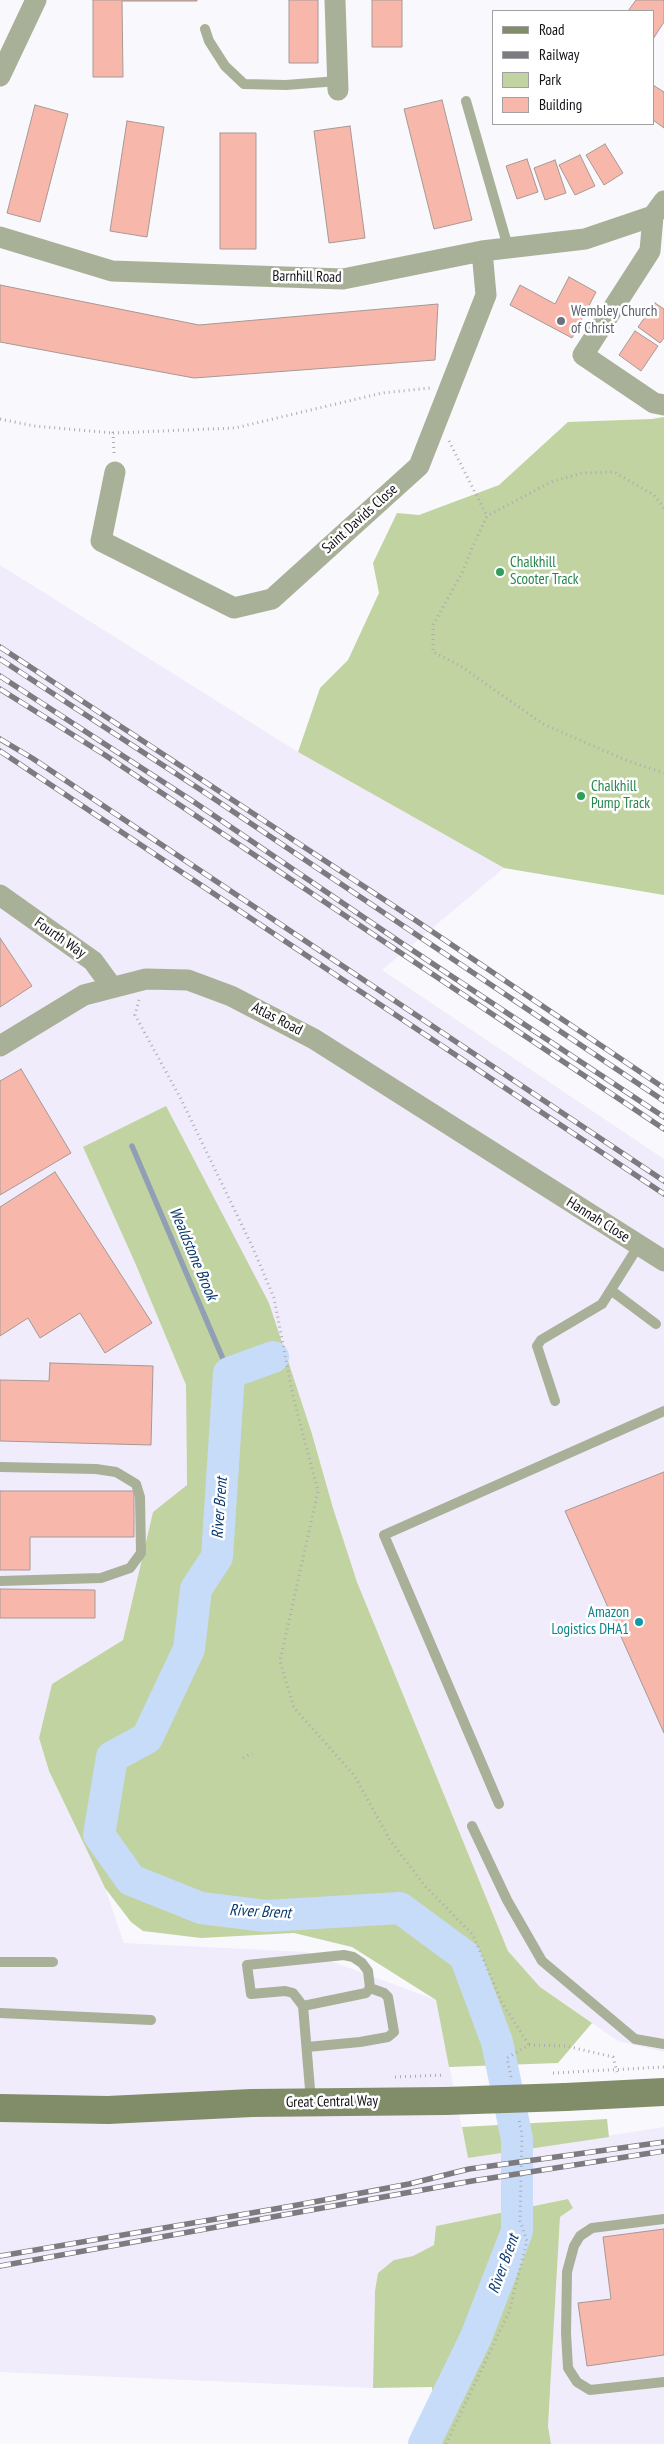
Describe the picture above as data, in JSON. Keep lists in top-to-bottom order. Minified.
{"streets":{"main road":["Great Central Way"],"street":["Barnhill Road","Saint Davids Close","Fourth Way","Atlas Road","Hannah Close"]},"crossings":[["Barnhill Road","Saint Davids Close"],["Fourth Way","Atlas Road"],["Atlas Road","Hannah Close"]],"water":["Wealdstone Brook","River Brent"],"places":["Wembley Church of Christ","Chalkhill Scooter Track","Chalkhill Pump Track","Amazon Logistics DHA1"],"legend":["Road","Railway","Park","Building"]}
